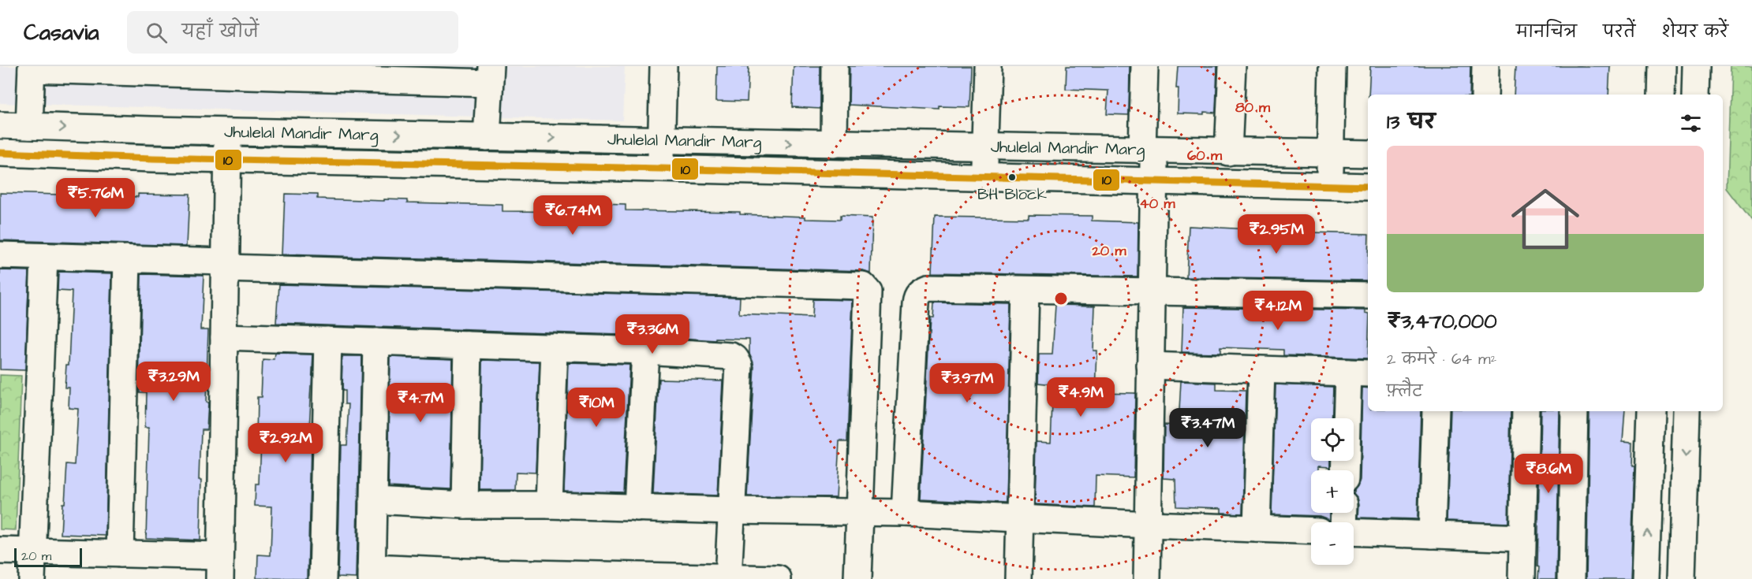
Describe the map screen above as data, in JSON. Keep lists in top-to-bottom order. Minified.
{"streets":{"street":["Jhulelal Mandir Marg"]},"places":["BH Block"],"lines":["transit line 10"],"scale_bar":"20 m","page":{"header":"Casavia","search":"यहाँ खोजें","nav":["मानचित्र","परतें","शेयर करें"],"heading":"13 घर","list":[{"name":"₹3,470,000","note":"2 कमरे · 64 m² · फ़्लैट"}],"price":["₹5.76M","₹6.74M","₹2.95M","₹4.12M","₹3.36M","₹3.29M","₹3.97M","₹4.9M","₹4.7M","₹10M","₹3.47M","₹2.92M","₹8.6M"],"map_buttons":["+","−"],"scale":"20 m"},"rings":["80 m","60 m","40 m","20 m"]}
